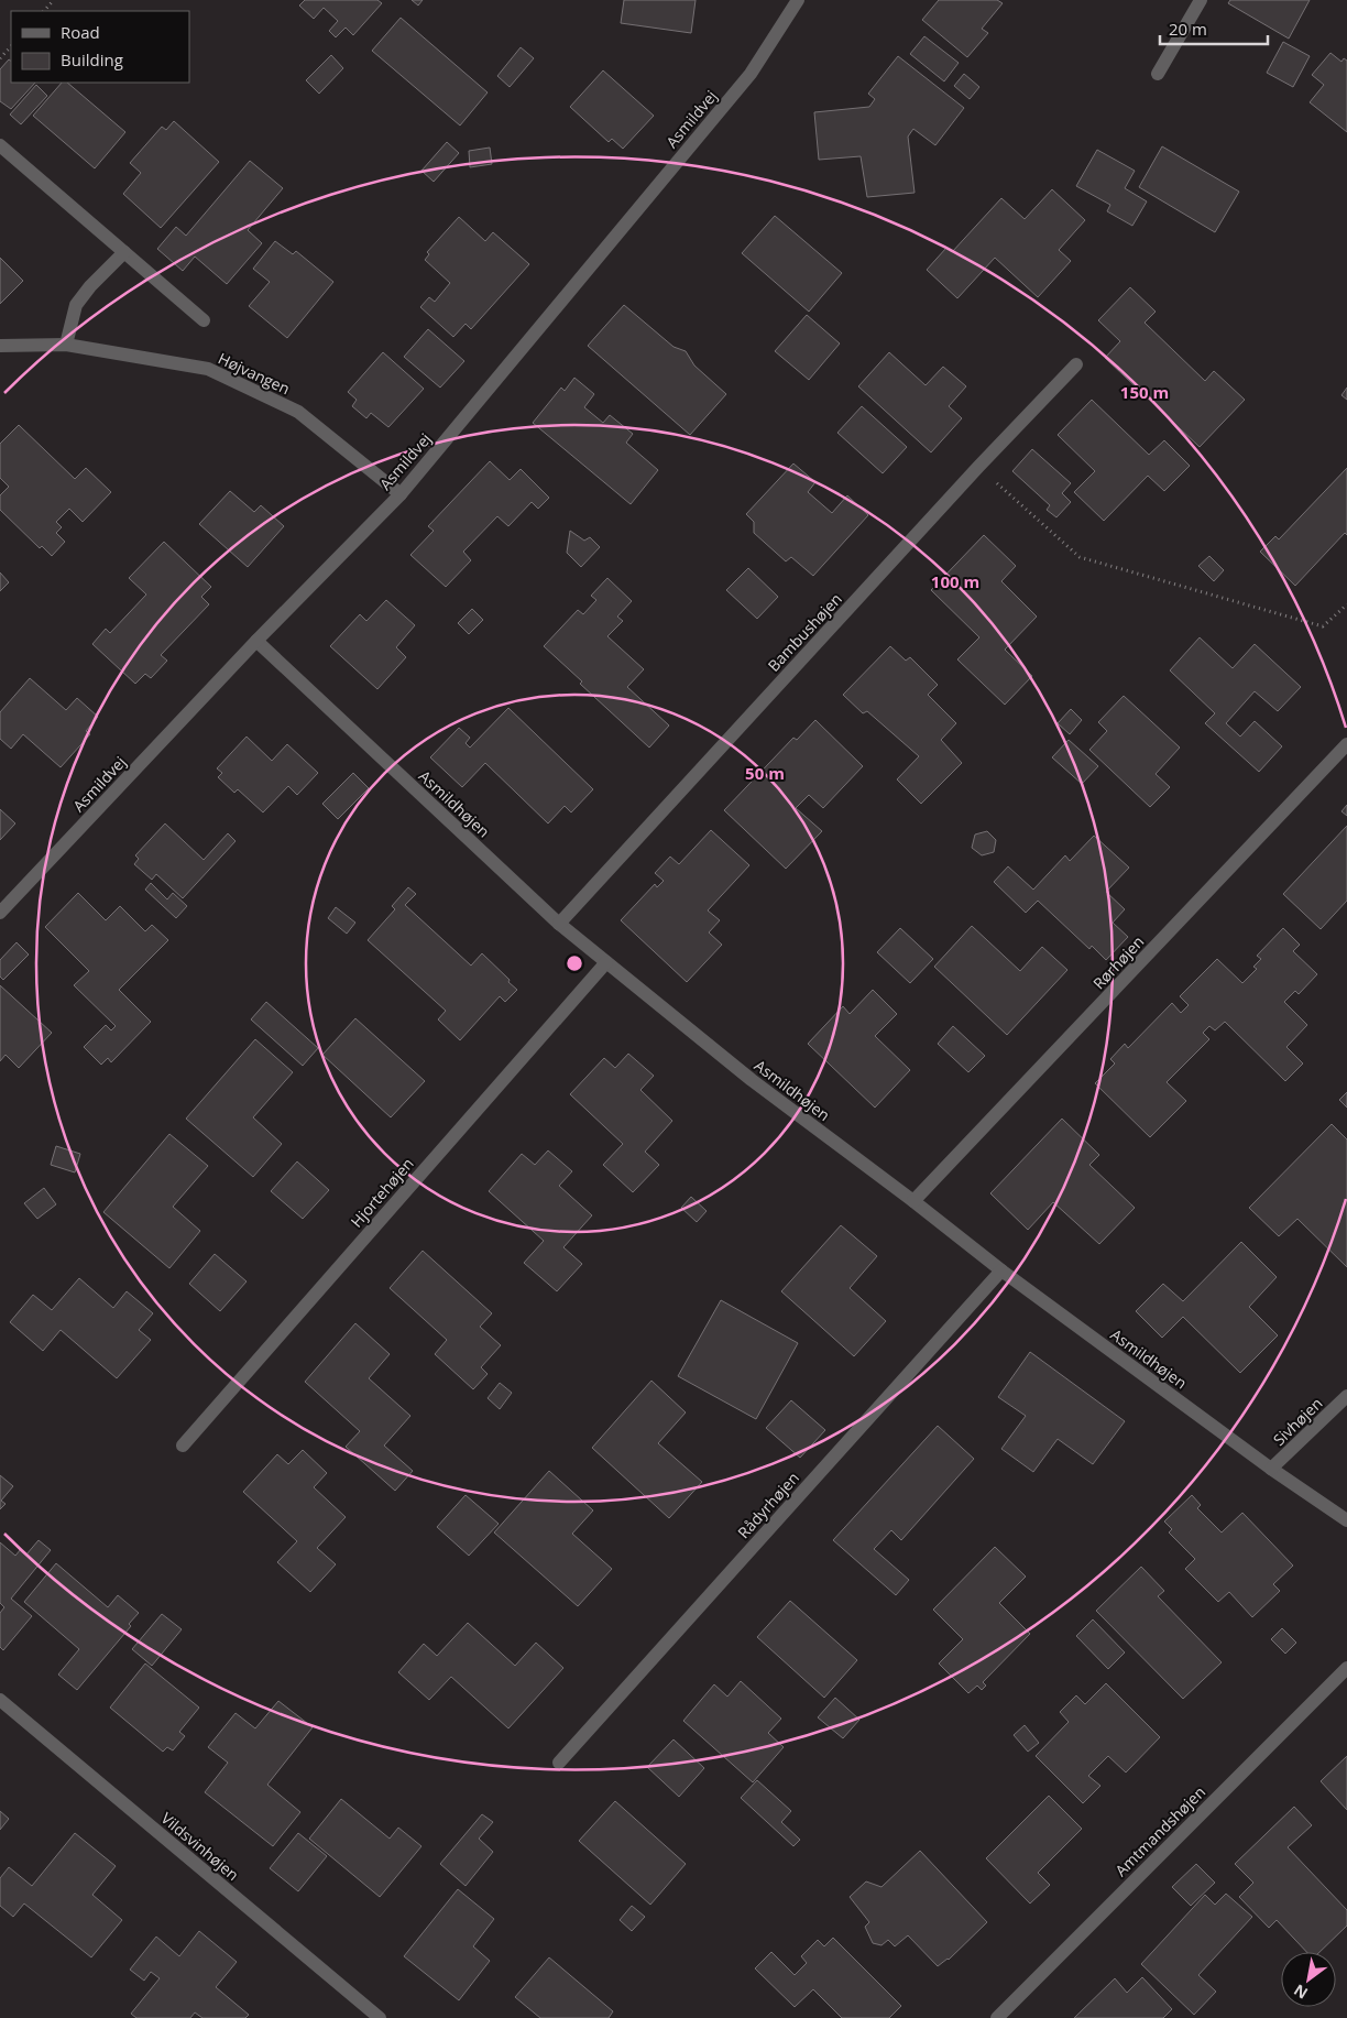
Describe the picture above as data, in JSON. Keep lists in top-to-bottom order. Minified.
{"streets":{"street":["Asmildvej","Højvangen","Bambushøjen","Asmildhøjen","Rørhøjen","Hjortehøjen","Sivhøjen","Rådyrhøjen","Amtmandshøjen","Vildsvinhøjen"]},"crossings":[["Asmildvej","Højvangen"],["Asmildvej","Asmildhøjen"],["Bambushøjen","Asmildhøjen"],["Asmildhøjen","Rørhøjen"],["Asmildhøjen","Hjortehøjen"],["Asmildhøjen","Sivhøjen"],["Asmildhøjen","Rådyrhøjen"]],"legend":["Road","Building"],"scale_bar":"20 m","north":"bottom left","rings":["150 m","100 m","50 m"]}
